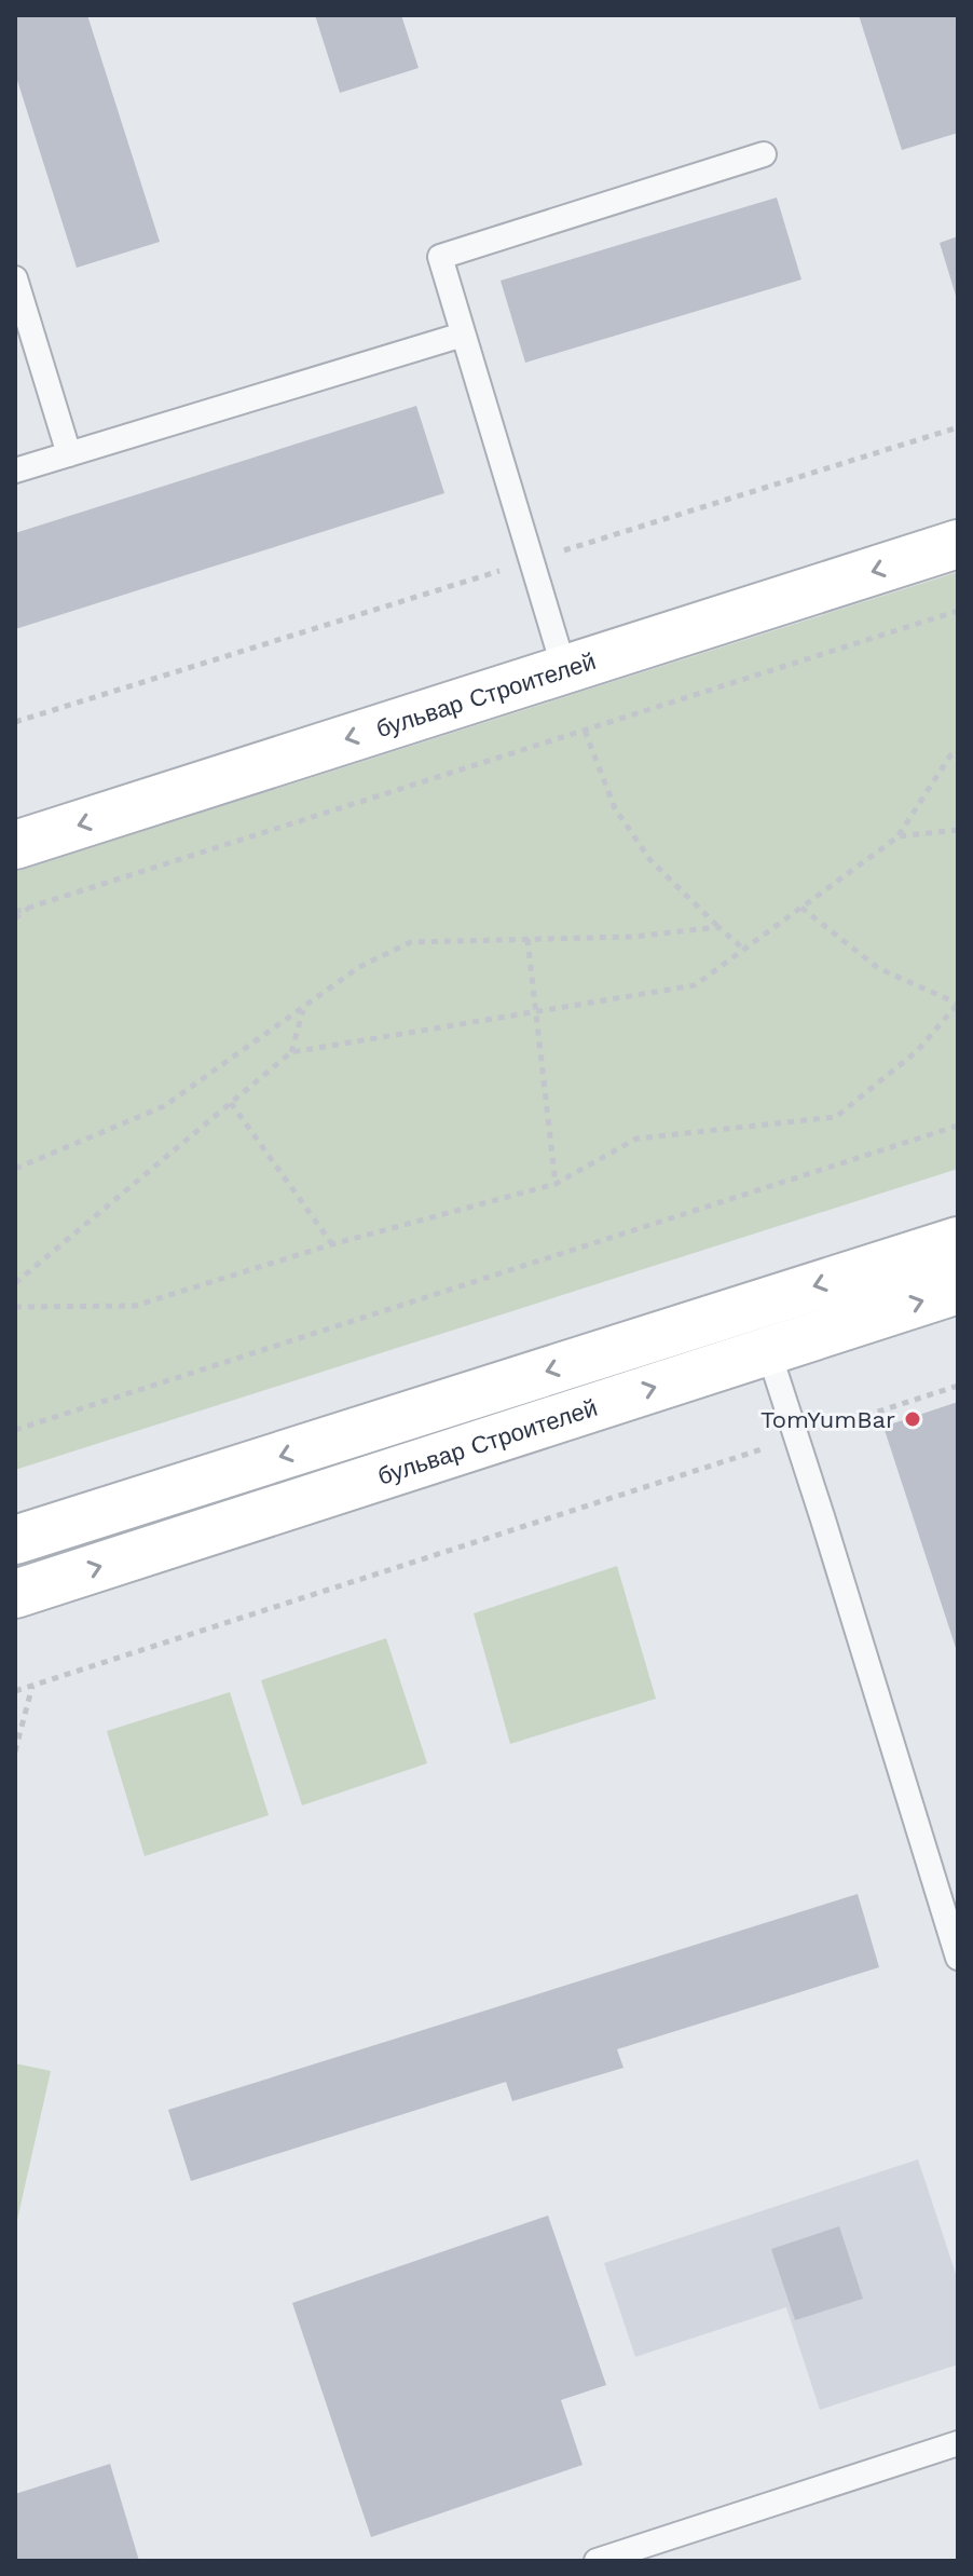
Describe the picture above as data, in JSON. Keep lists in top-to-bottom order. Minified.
{"streets":{"main road":["бульвар Строителей"]},"places":["TomYumBar"]}
